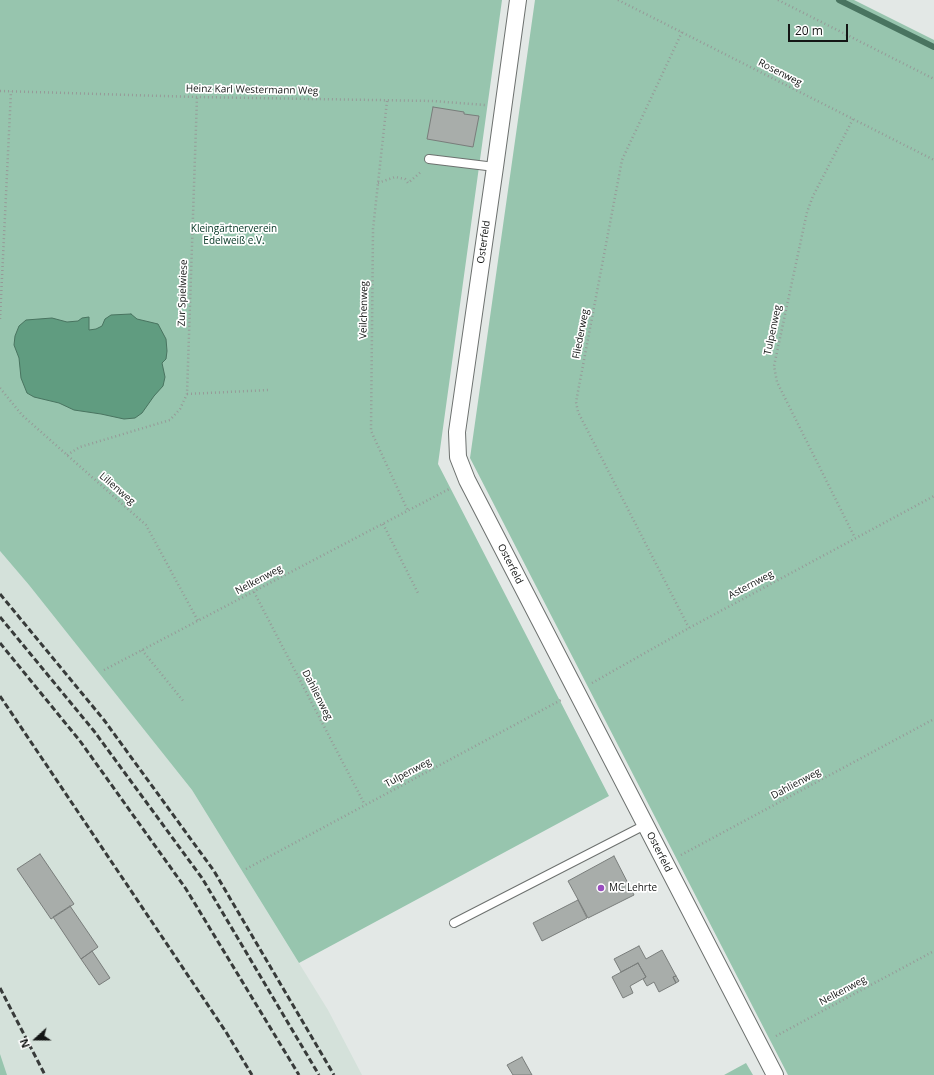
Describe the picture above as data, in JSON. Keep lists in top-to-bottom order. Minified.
{"streets":{"street":["Osterfeld"],"path":["Rosenweg","Heinz Karl Westermann Weg","Zur Spielwiese","Veilchenweg","Tulpenweg","Fliederweg","Lilienweg","Nelkenweg","Asternweg","Dahlienweg"]},"crossings":[["Rosenweg","Tulpenweg"],["Rosenweg","Fliederweg"],["Heinz Karl Westermann Weg","Osterfeld"],["Heinz Karl Westermann Weg","Zur Spielwiese"],["Heinz Karl Westermann Weg","Veilchenweg"],["Osterfeld","Tulpenweg"],["Osterfeld","Nelkenweg"],["Osterfeld","Asternweg"],["Osterfeld","Dahlienweg"],["Zur Spielwiese","Lilienweg"],["Veilchenweg","Nelkenweg"],["Tulpenweg","Asternweg"],["Tulpenweg","Dahlienweg"],["Fliederweg","Asternweg"],["Lilienweg","Nelkenweg"],["Nelkenweg","Dahlienweg"]],"parks":["Kleingärtnerverein Edelweiß e.V."],"places":["MC Lehrte"],"scale_bar":"20 m","north":"left"}
